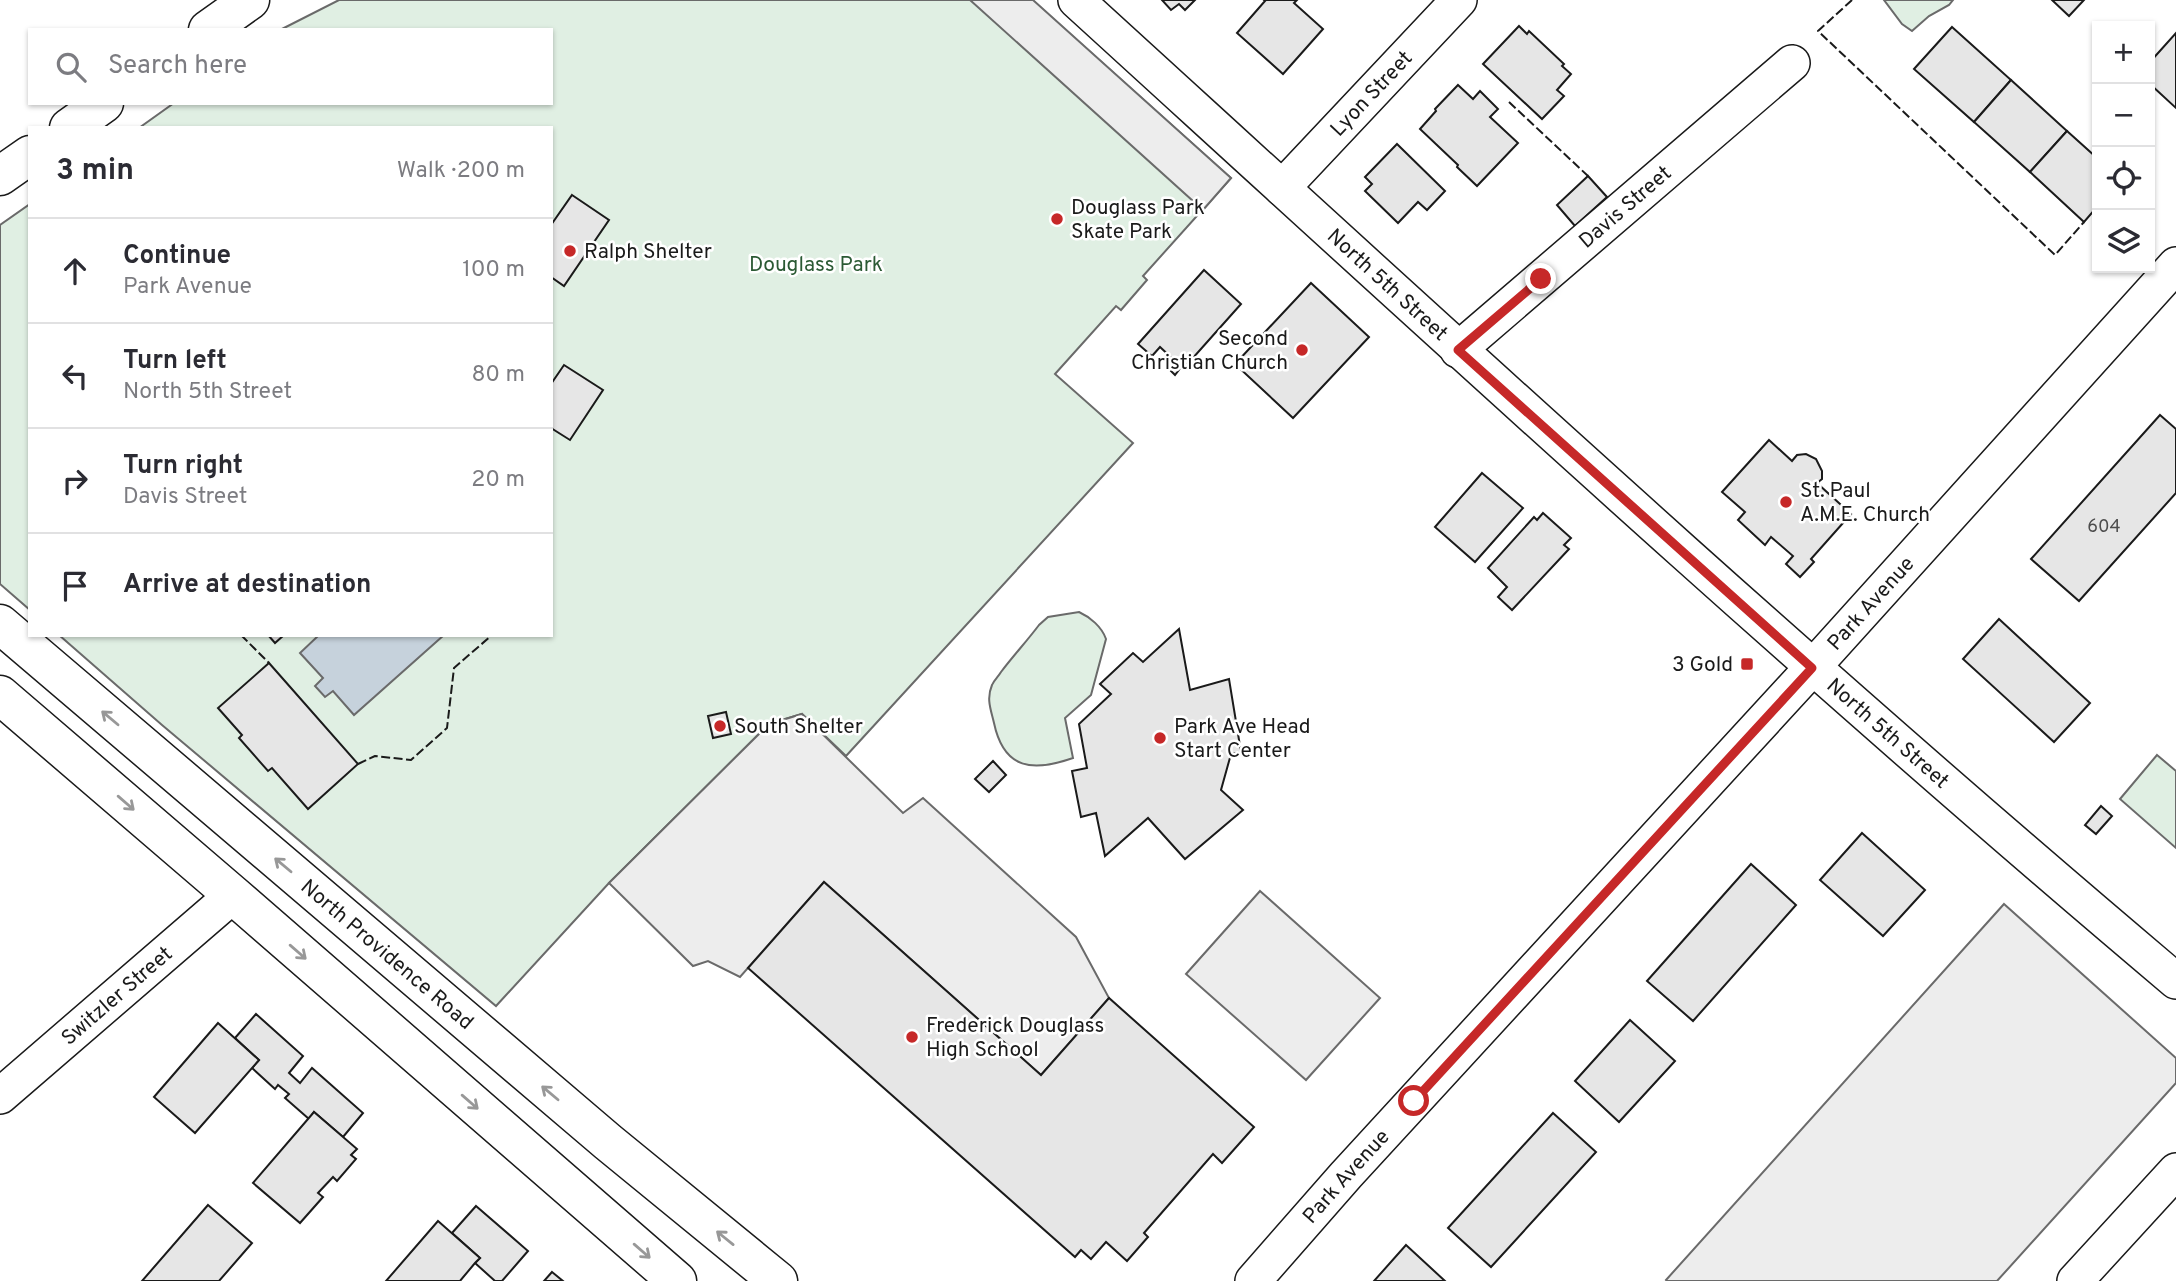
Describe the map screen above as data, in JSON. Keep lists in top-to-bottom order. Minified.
{"streets":{"main road":["North Providence Road"],"street":["Lyon Street","Davis Street","North 5th Street","Park Avenue","Switzler Street"]},"crossings":[["Lyon Street","North 5th Street"],["Davis Street","North 5th Street"],["North 5th Street","Park Avenue"]],"parks":["Douglass Park"],"places":{"other":["Douglass Park Skate Park","Ralph Shelter","Second Christian Church","St. Paul A.M.E. Church","South Shelter","Park Ave Head Start Center","Frederick Douglass High School"],"transit":["3 Gold"]},"house_numbers":["604"],"page":{"map_buttons":["+","−"],"search":"Search here","heading":["3 min","Walk · 200 m"],"list":[["Continue","Park Avenue","100 m"],["Turn left","North 5th Street","80 m"],["Turn right","Davis Street","20 m"],"Arrive at destination"]}}
